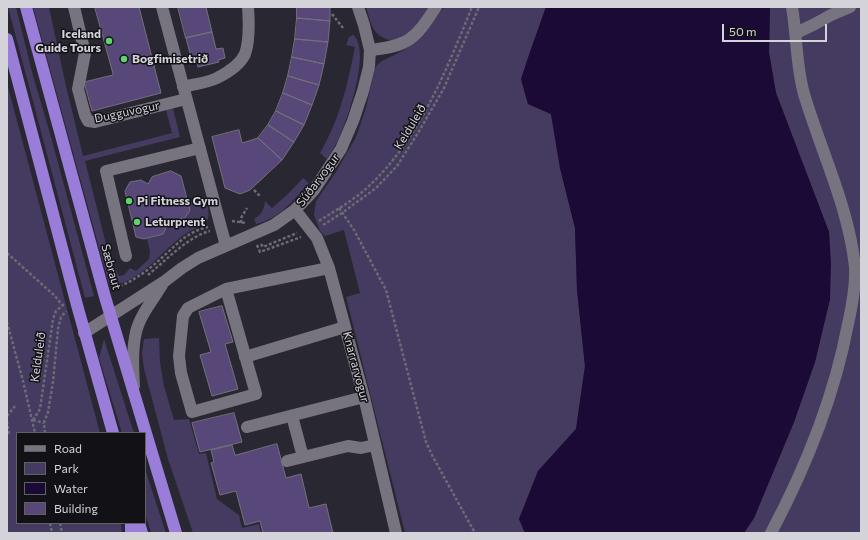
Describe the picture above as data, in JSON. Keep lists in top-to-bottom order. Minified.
{"streets":{"highway":["Sæbraut"],"street":["Dugguvogur","Súðarvogur","Knarrarvogur"],"path":["Kelduleið"]},"crossings":[["Súðarvogur","Sæbraut"],["Súðarvogur","Knarrarvogur"]],"places":["Iceland Guide Tours","Bogfimisetrið","Pi Fitness Gym","Leturprent"],"legend":["Road","Park","Water","Building"],"scale_bar":"50 m"}
